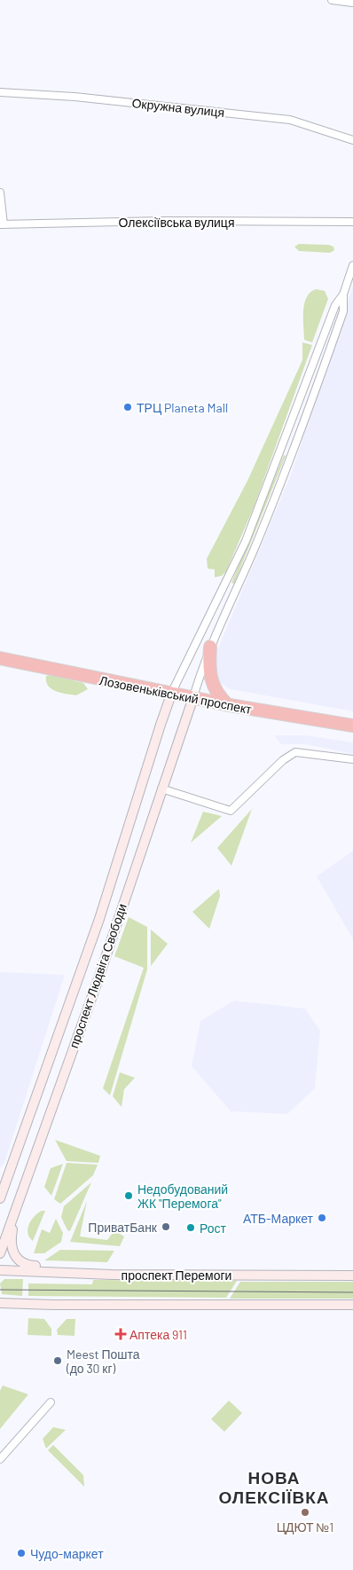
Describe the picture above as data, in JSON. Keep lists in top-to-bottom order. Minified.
{"streets":{"highway":["Лозовеньківський проспект"],"main road":["проспект Людвіга Свободи","проспект Перемоги"],"street":["Окружна вулиця","Олексіївська вулиця"]},"crossings":[["Лозовеньківський проспект","проспект Людвіга Свободи"]],"districts":["НОВА ОЛЕКСІЇВКА"],"places":{"other":["ТРЦ Planeta Mall","Недобудований ЖК \"Перемога\"","АТБ-Маркет","ПриватБанк","Рост","Meest Пошта (до 30 кг)","ЦДЮТ №1","Чудо-маркет"],"health":["Аптека 911"]}}
